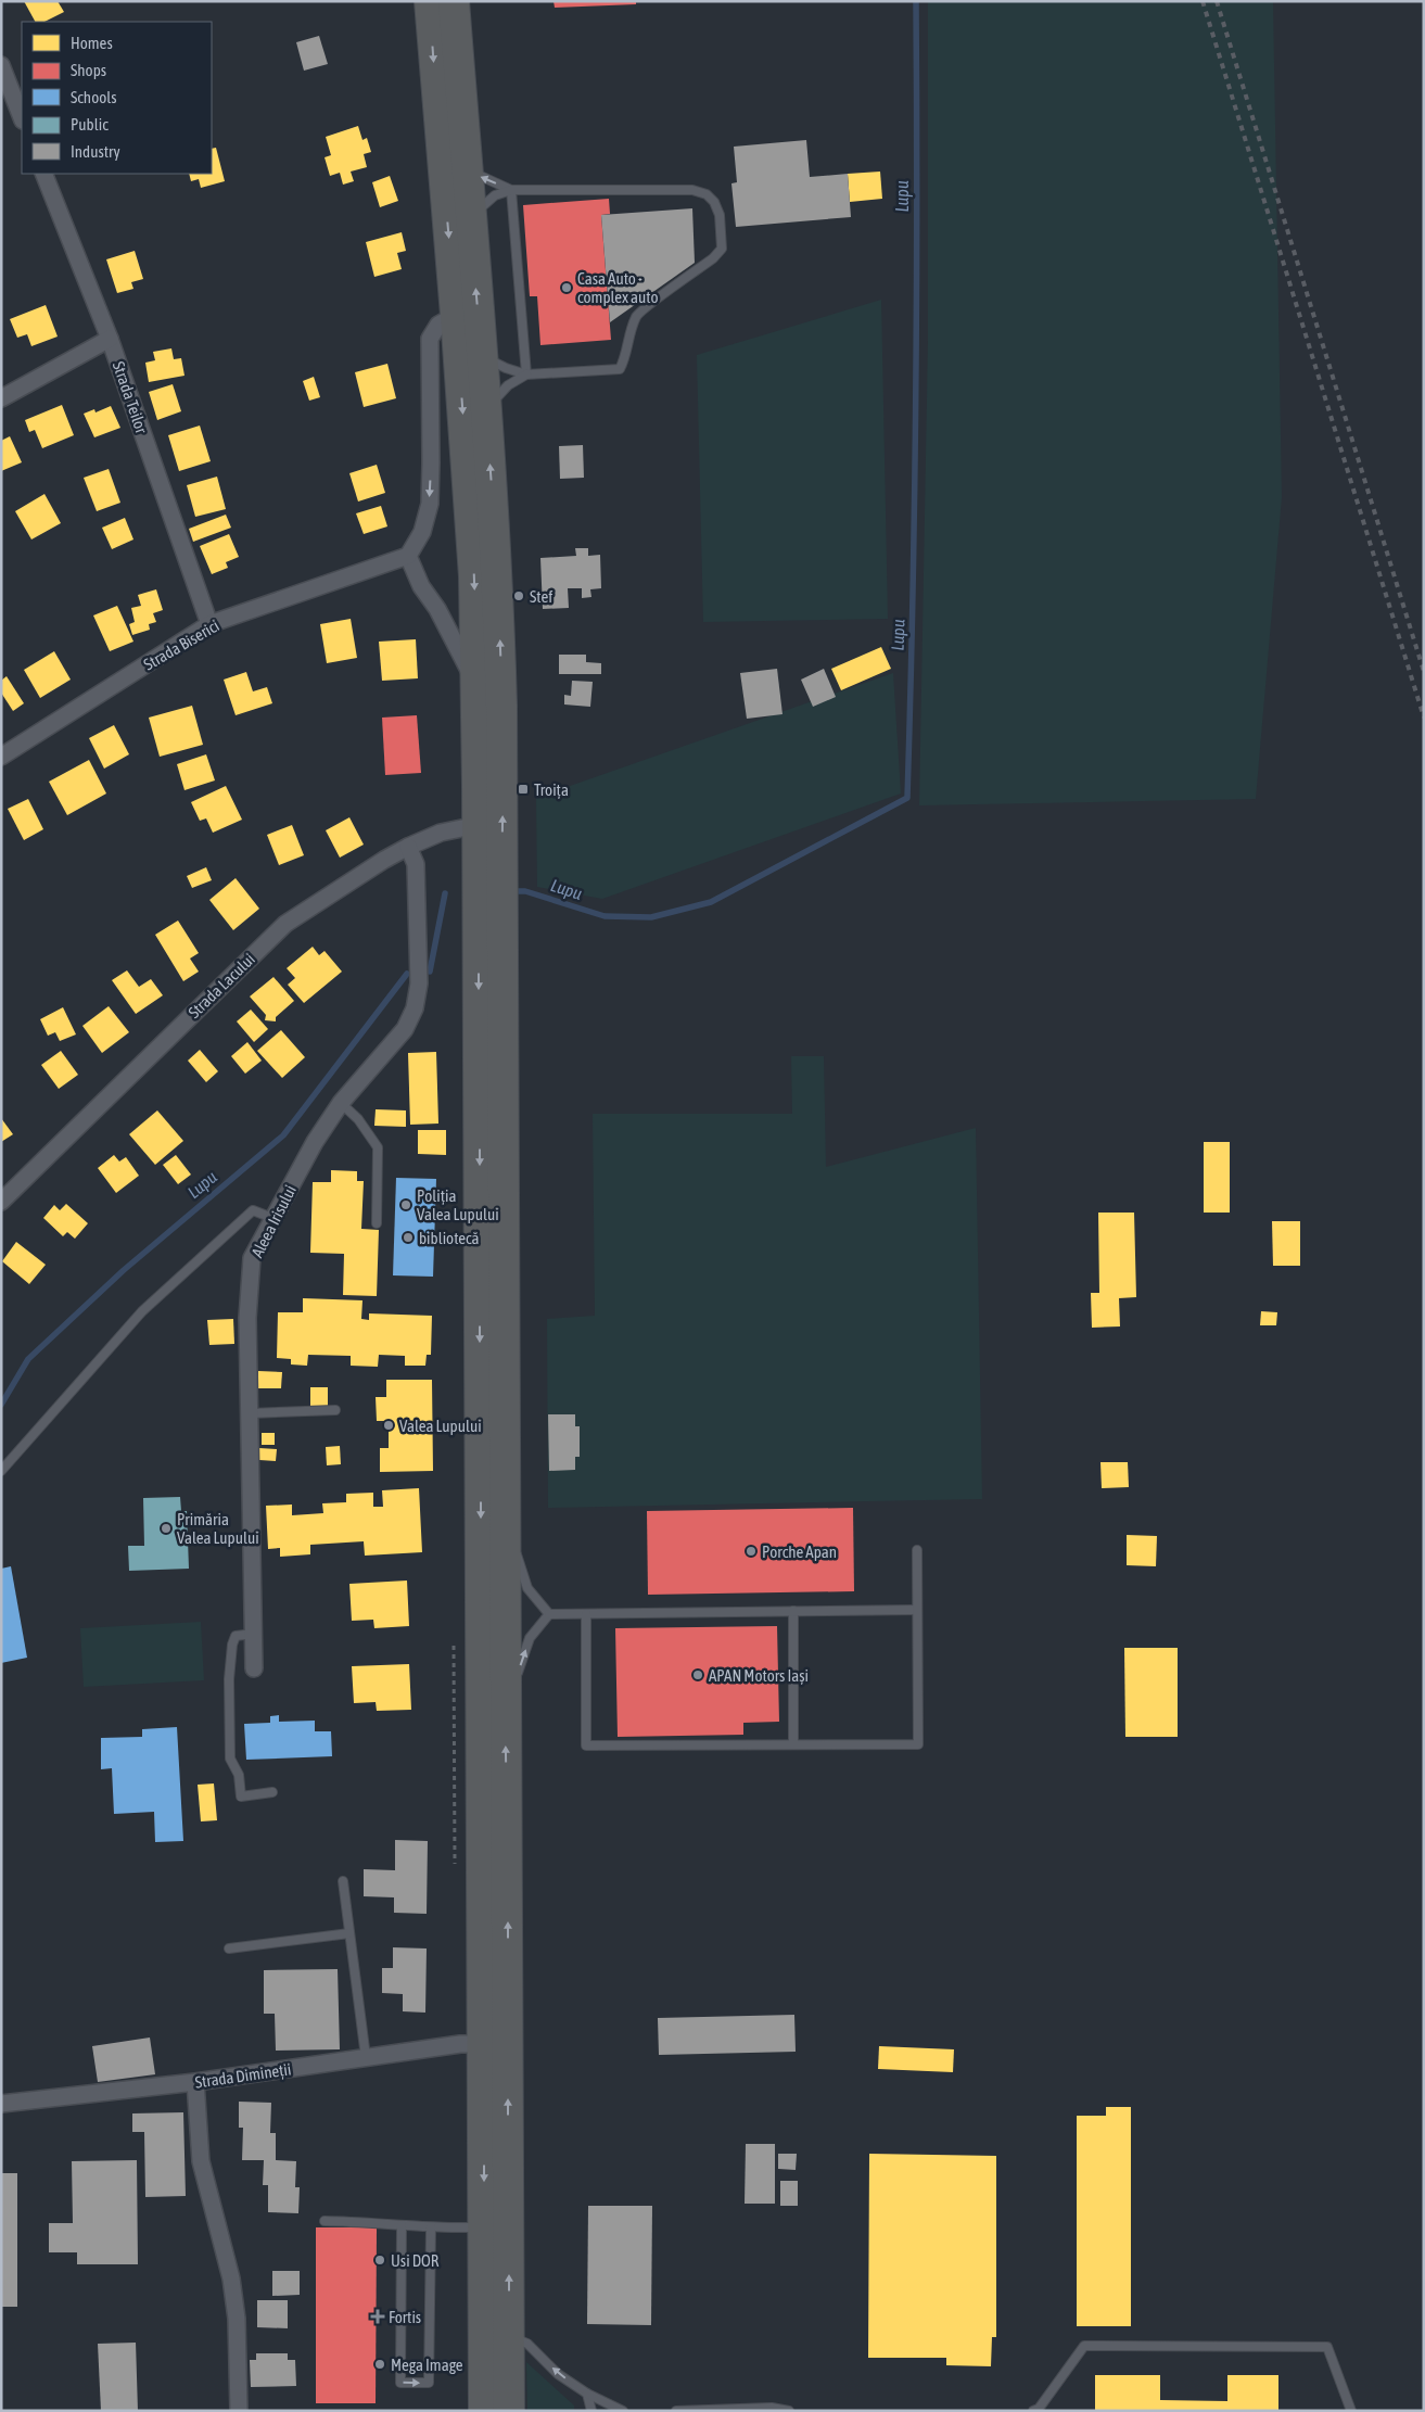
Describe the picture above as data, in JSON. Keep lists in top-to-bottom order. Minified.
{"streets":{"street":["Strada Teilor","Strada Biserici","Strada Lacului","Aleea Irisului","Strada Dimineții"]},"crossings":[["Strada Teilor","Strada Biserici"],["Strada Lacului","Aleea Irisului"]],"water":["Lupu"],"places":{"other":["Casa Auto - complex auto","Stef","Poliția Valea Lupului","bibliotecă","Valea Lupului","Primăria Valea Lupului","Porche Apan","APAN Motors Iași","Usi DOR","Mega Image"],"transit":["Troița"],"health":["Fortis"]},"legend":["Homes","Shops","Schools","Public","Industry"]}
